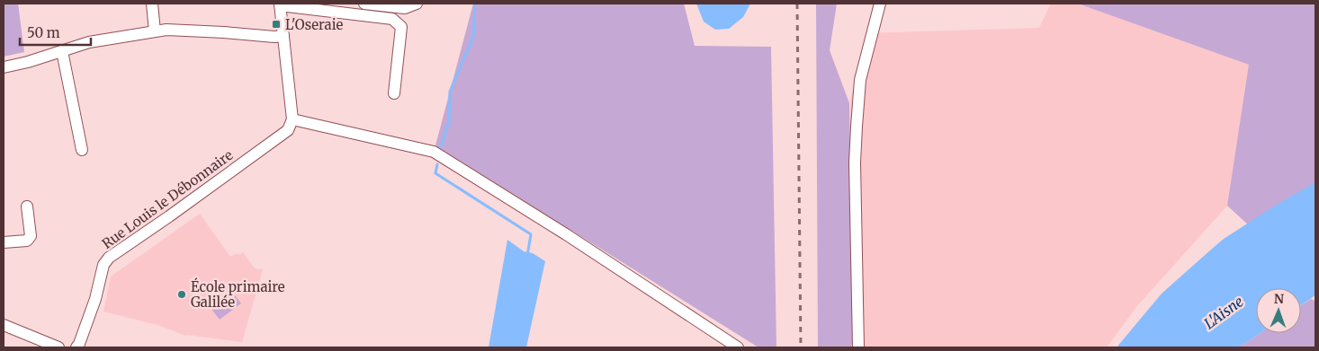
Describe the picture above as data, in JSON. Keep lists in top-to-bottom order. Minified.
{"streets":{"street":["Rue Louis le Débonnaire"]},"water":["L'Aisne"],"places":{"transit":["L'Oseraie"],"other":["École primaire Galilée"]},"scale_bar":"50 m","north":"top"}
